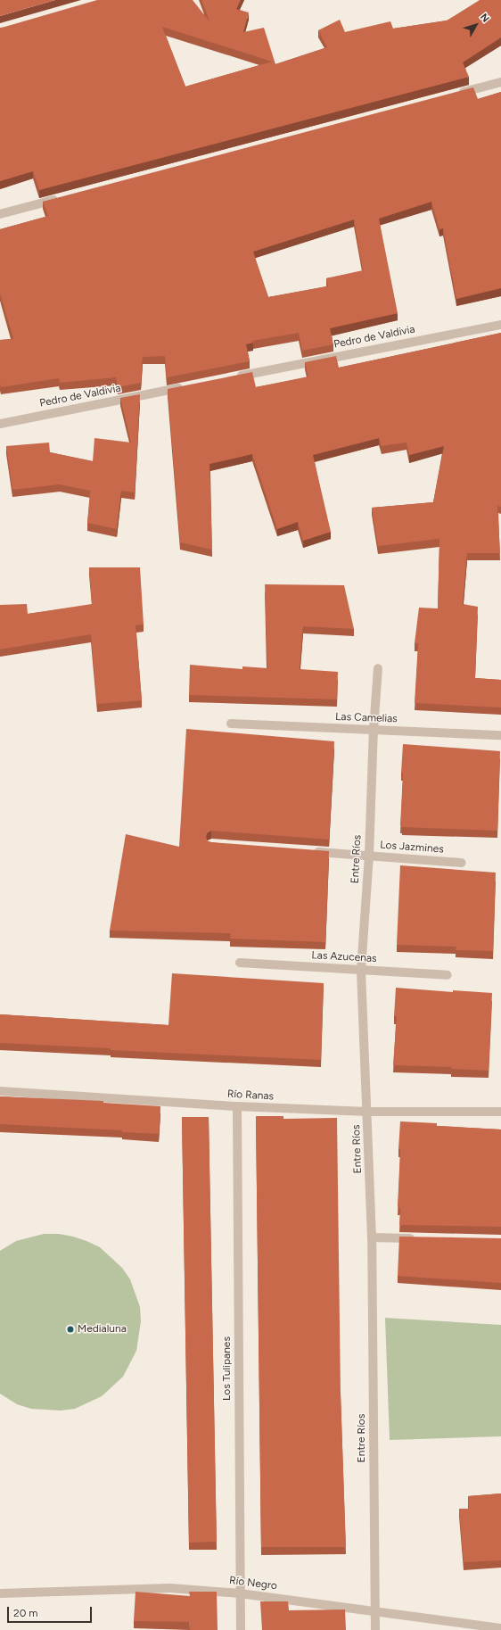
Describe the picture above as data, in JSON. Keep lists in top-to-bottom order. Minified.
{"streets":{"street":["Pedro de Valdivia","Las Camelias","Los Jazmines","Entre Ríos","Las Azucenas","Río Ranas","Los Tulipanes","Río Negro"]},"crossings":[["Las Camelias","Entre Ríos"],["Los Jazmines","Entre Ríos"],["Entre Ríos","Las Azucenas"],["Entre Ríos","Río Ranas"],["Entre Ríos","Río Negro"],["Río Ranas","Los Tulipanes"],["Los Tulipanes","Río Negro"]],"places":["Medialuna"],"scale_bar":"20 m","north":"top right"}
